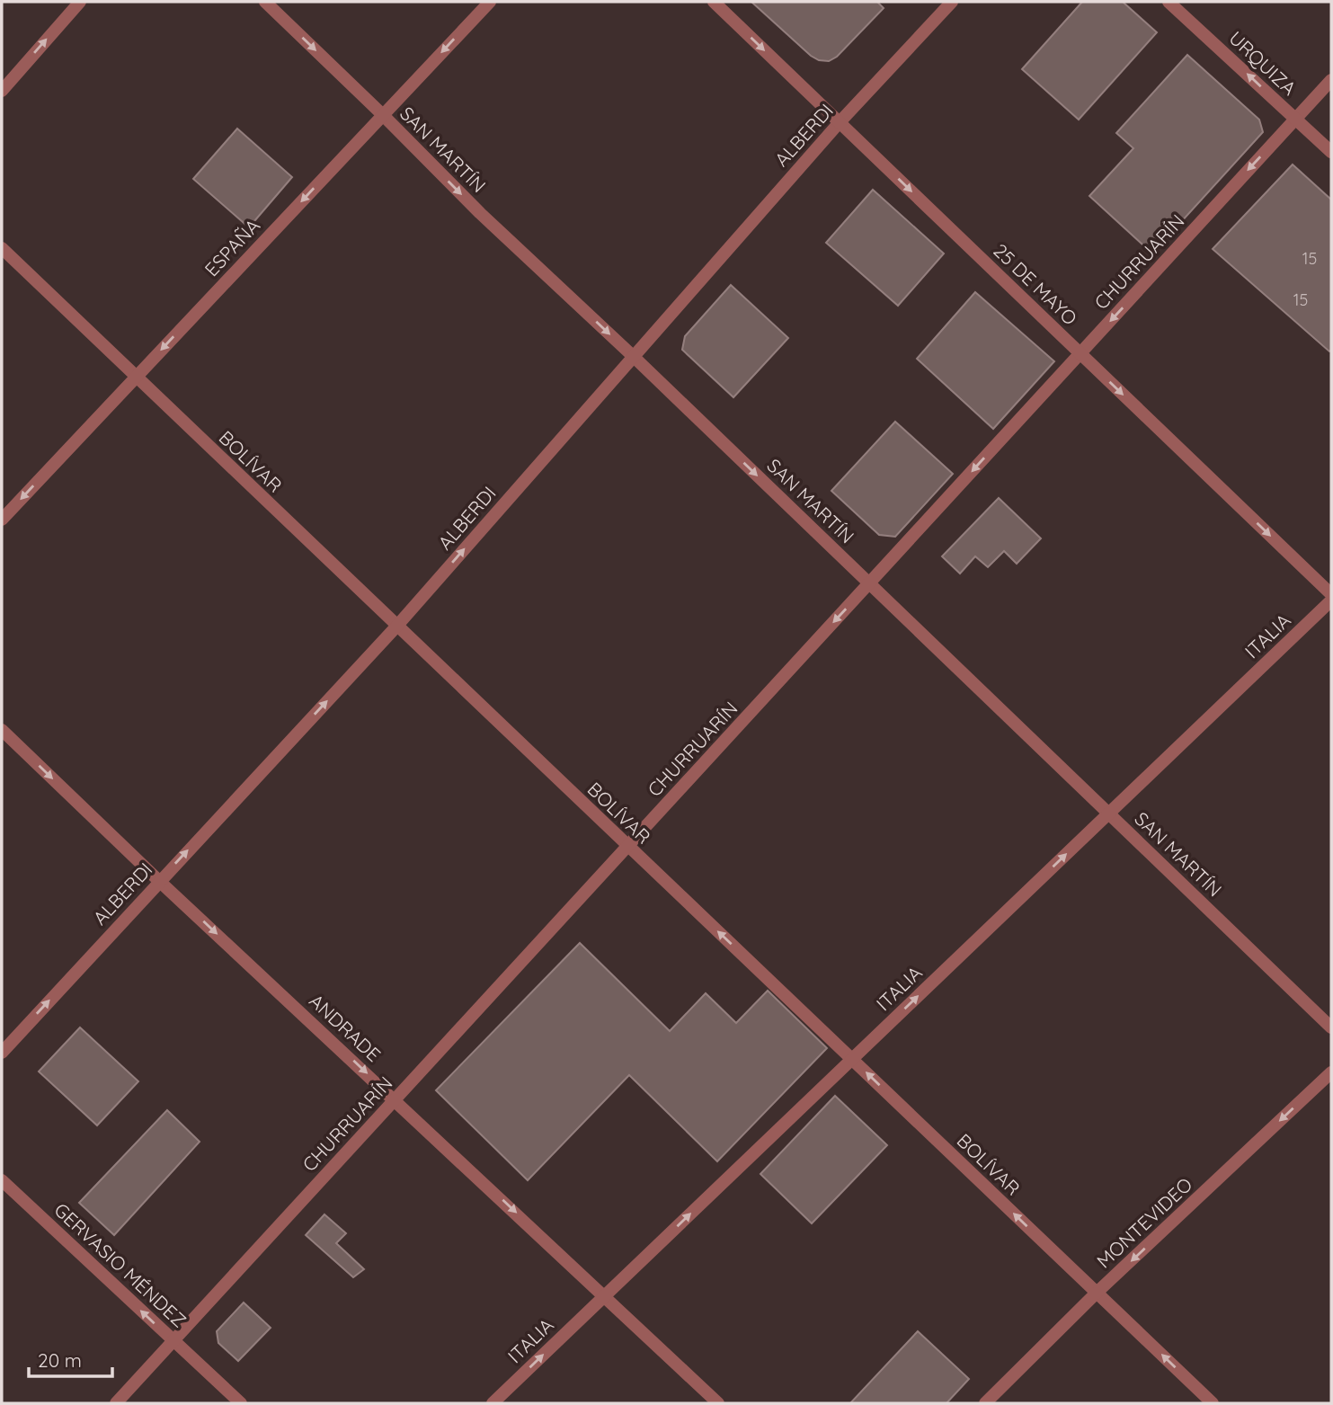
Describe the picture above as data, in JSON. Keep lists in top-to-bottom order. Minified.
{"streets":{"street":["URQUIZA","ALBERDI","SAN MARTÍN","ESPAÑA","CHURRUARÍN","25 DE MAYO","BOLÍVAR","ITALIA","ANDRADE","MONTEVIDEO","GERVASIO MÉNDEZ"]},"crossings":[["URQUIZA","CHURRUARÍN"],["ALBERDI","SAN MARTÍN"],["ALBERDI","25 DE MAYO"],["ALBERDI","BOLÍVAR"],["ALBERDI","ANDRADE"],["SAN MARTÍN","ESPAÑA"],["SAN MARTÍN","CHURRUARÍN"],["SAN MARTÍN","ITALIA"],["ESPAÑA","BOLÍVAR"],["CHURRUARÍN","25 DE MAYO"],["CHURRUARÍN","BOLÍVAR"],["CHURRUARÍN","ANDRADE"],["CHURRUARÍN","GERVASIO MÉNDEZ"],["BOLÍVAR","ITALIA"],["BOLÍVAR","MONTEVIDEO"],["ITALIA","ANDRADE"]],"one_way":["URQUIZA","ALBERDI","SAN MARTÍN","ESPAÑA","CHURRUARÍN","25 DE MAYO","BOLÍVAR","ITALIA","ANDRADE","MONTEVIDEO","GERVASIO MÉNDEZ"],"house_numbers":["15","15"],"scale_bar":"20 m"}
